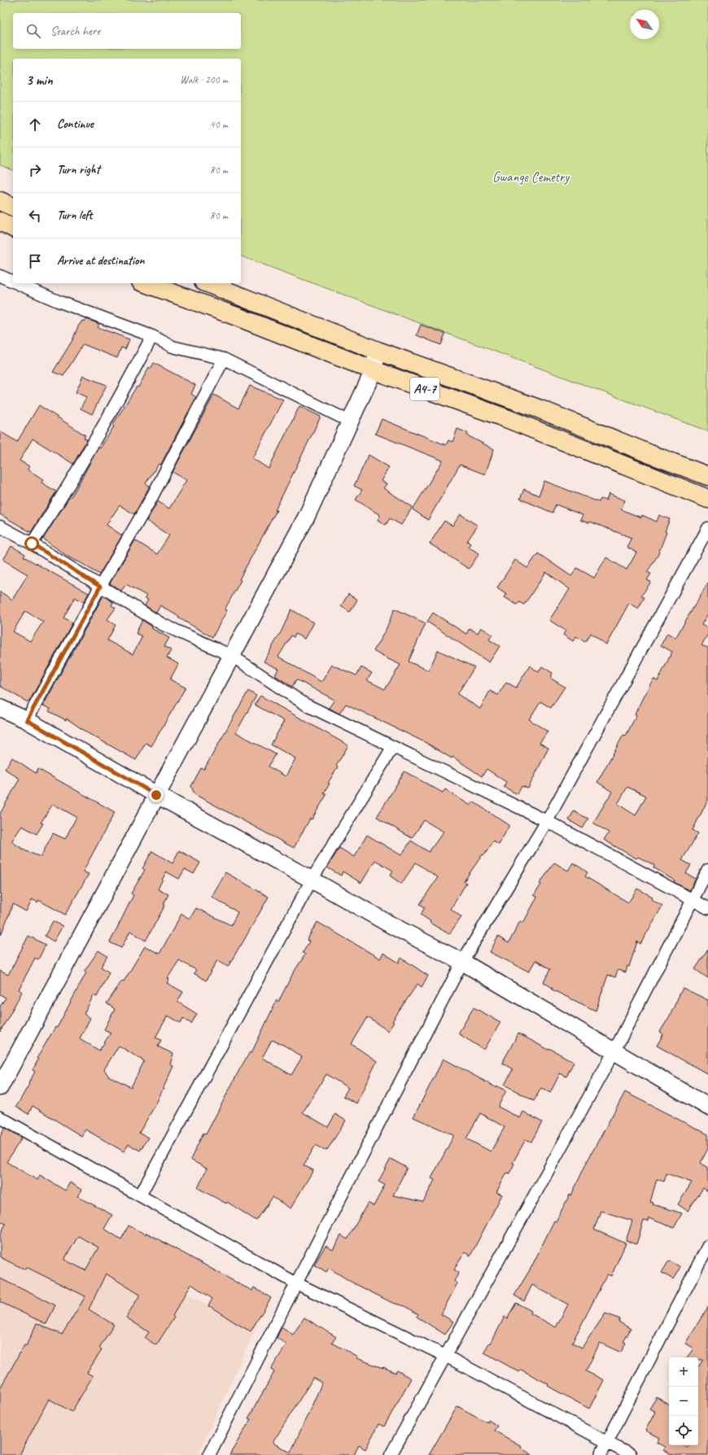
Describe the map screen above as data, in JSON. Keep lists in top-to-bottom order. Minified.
{"streets":{"highway":["A4-7"]},"parks":["Gwange Cemetry"],"north":"top left","page":{"search":"Search here","heading":["3 min","Walk · 200 m"],"list":[["Continue","40 m"],["Turn right","80 m"],["Turn left","80 m"],"Arrive at destination"],"map_buttons":["+","−"]}}
